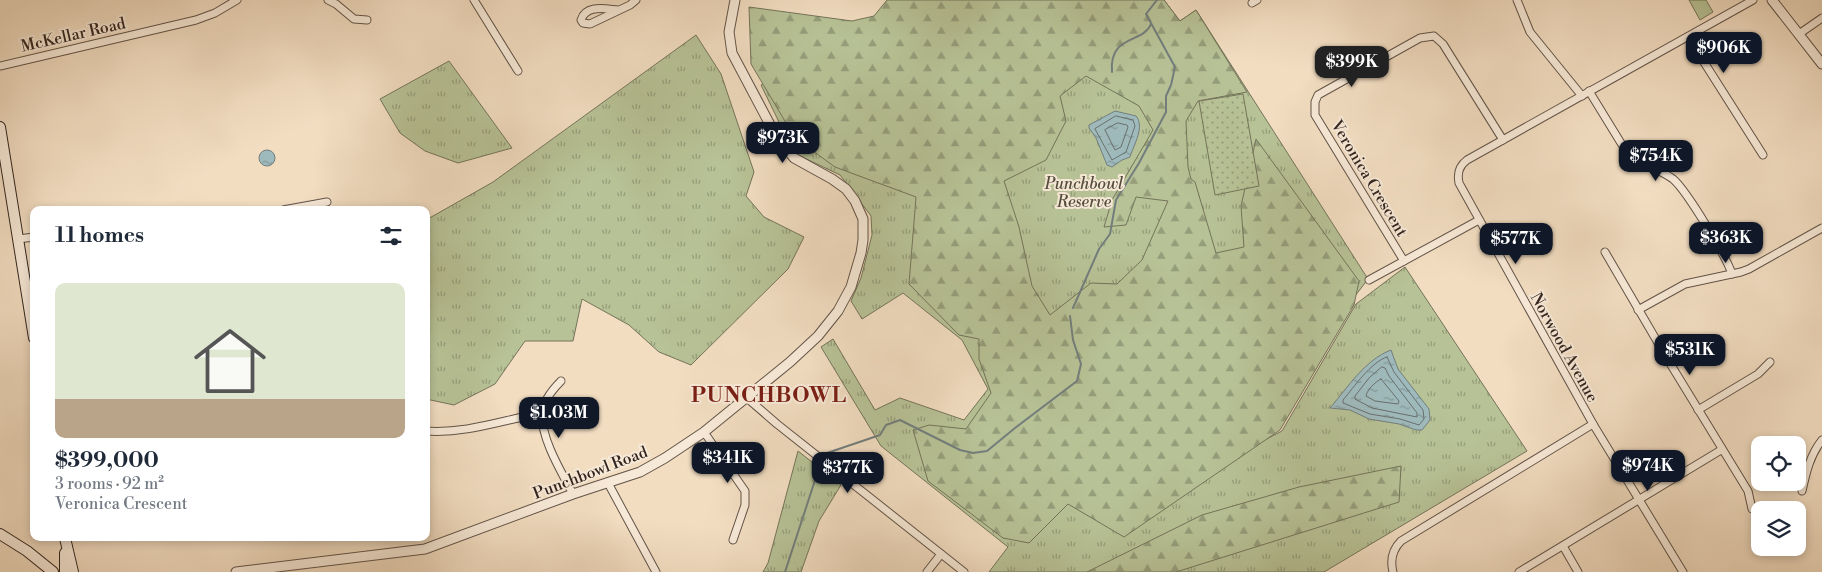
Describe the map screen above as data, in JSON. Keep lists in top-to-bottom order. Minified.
{"streets":{"street":["McKellar Road","Veronica Crescent","Norwood Avenue","Punchbowl Road"]},"crossings":[["Veronica Crescent","Norwood Avenue"]],"districts":["PUNCHBOWL"],"parks":["Punchbowl Reserve"],"page":{"price":["$906K","$399K","$973K","$754K","$363K","$577K","$531K","$1.03M","$341K","$974K","$377K"],"heading":"11 homes","list":[{"name":"$399,000","note":"3 rooms · 92 m² · Veronica Crescent"}]}}
